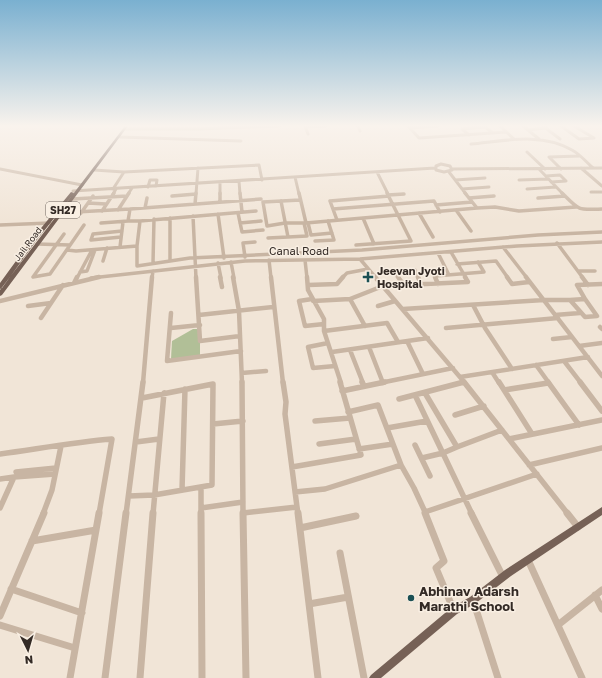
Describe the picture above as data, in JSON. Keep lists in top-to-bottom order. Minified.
{"streets":{"main road":["SH27","Jail Road"],"street":["Canal Road"]},"places":{"health":["Jeevan Jyoti Hospital"],"other":["Abhinav Adarsh Marathi School"]},"north":"bottom"}
